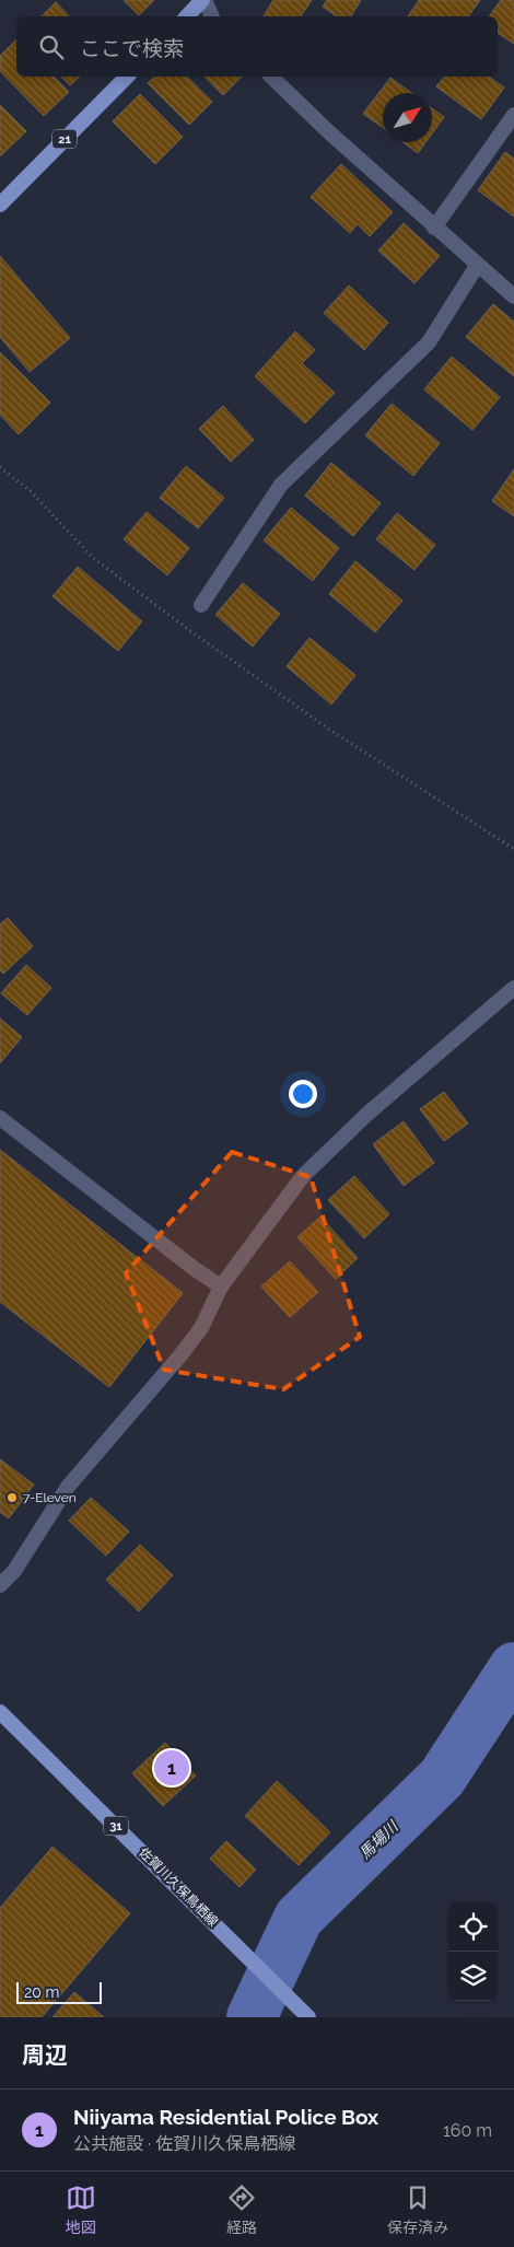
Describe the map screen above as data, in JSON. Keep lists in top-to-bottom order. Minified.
{"streets":{"main road":["21","31","佐賀川久保鳥栖線"]},"water":["馬場川"],"places":["7-Eleven"],"scale_bar":"20 m","north":"top right","page":{"search":"ここで検索","pins":"1","scale":"20 m","heading":"周辺","list":[{"mark":"1","name":"Niiyama Residential Police Box","note":"公共施設 · 佐賀川久保鳥栖線","value":"160 m"}],"nav":["地図","経路","保存済み"]}}
